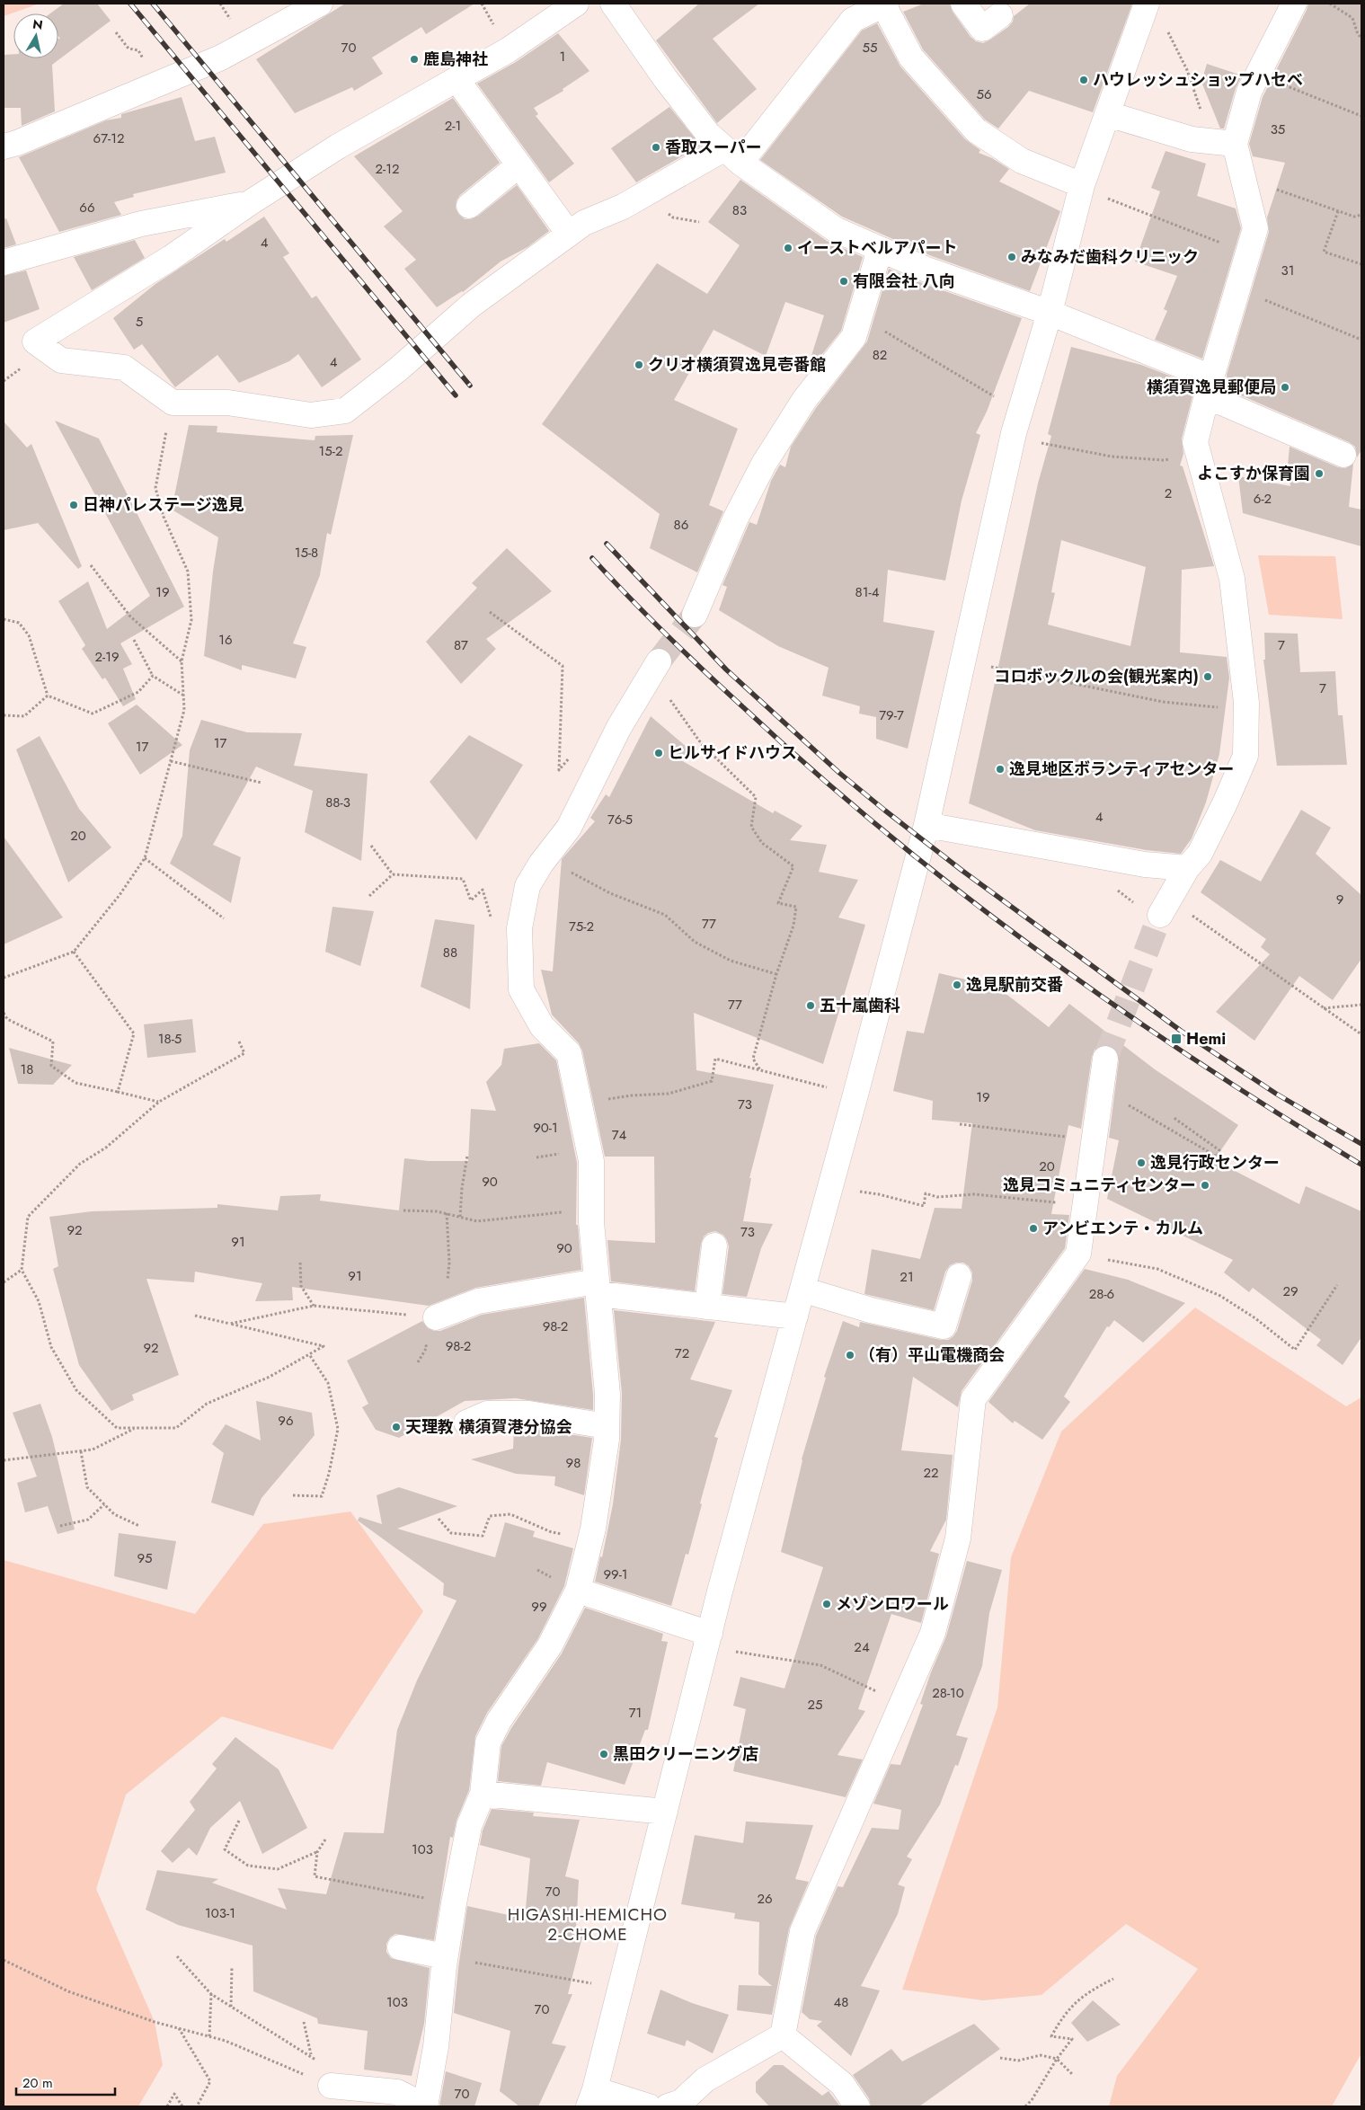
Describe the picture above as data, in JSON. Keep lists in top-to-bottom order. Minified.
{"districts":["HIGASHI-HEMICHO 2-CHOME"],"places":{"other":["鹿島神社","ハウレッシュショップハセベ","香取スーパー","イーストベルアパート","みなみだ歯科クリニック","有限会社 八向","クリオ横須賀逸見壱番館","横須賀逸見郵便局","よこすか保育園","日神パレステージ逸見","コロボックルの会(観光案内)","ヒルサイドハウス","逸見地区ボランティアセンター","逸見駅前交番","五十嵐歯科","逸見行政センター","逸見コミュニティセンター","アンビエンテ・カルム","（有）平山電機商会","天理教 横須賀港分協会","メゾンロワール","黒田クリーニング店"],"transit":["Hemi"]},"house_numbers":["70","55","1","56","2-1","35","67-12","2-12","66","83","4","31","5","82","4","15-2","2","6-2","86","15-8","19","81-4","16","87","7","2-19","7","79-7","17","17","88-3","4","76-5","20","9","77","75-2","88","77","18-5","18","19","73","90-1","74","20","90","92","73","91","90","91","21","29","28-6","98-2","98-2","92","72","96","98","22","95","99-1","99","24","28-10","25","71","103","70","26","103-1","103","48","70","70"],"scale_bar":"20 m","north":"top"}
